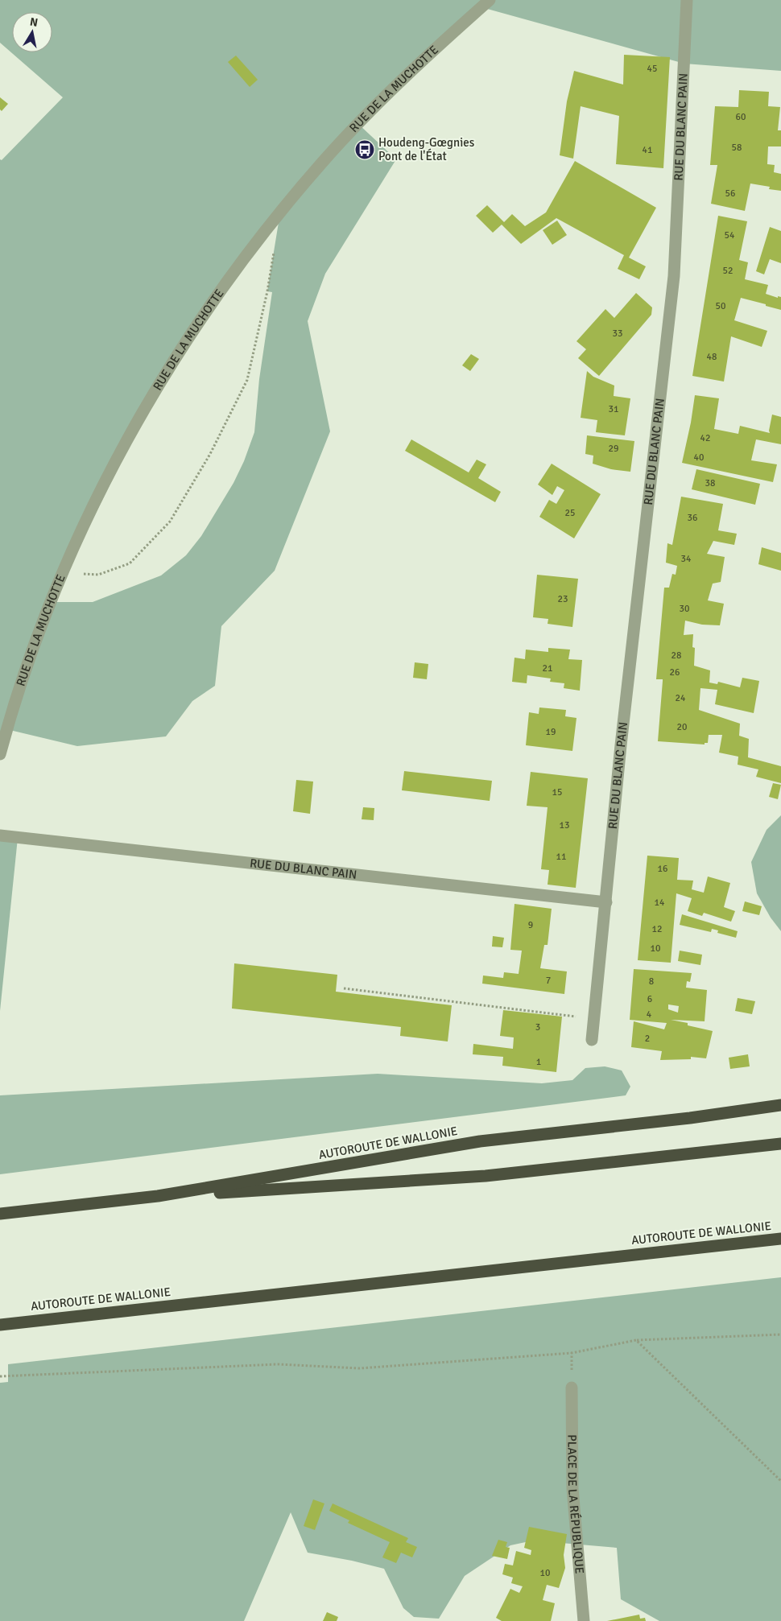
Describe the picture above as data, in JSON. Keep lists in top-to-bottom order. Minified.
{"streets":{"highway":["AUTOROUTE DE WALLONIE"],"street":["RUE DE LA MUCHOTTE","RUE DU BLANC PAIN","PLACE DE LA RÉPUBLIQUE"]},"places":{"bus stop":["Houdeng-Gœgnies Pont de l'État"]},"house_numbers":["45","60","58","41","56","54","52","50","33","48","31","42","29","40","38","25","36","34","23","30","28","21","26","24","20","19","15","13","11","16","14","9","12","10","7","8","6","4","3","2","1","10"],"north":"top"}
